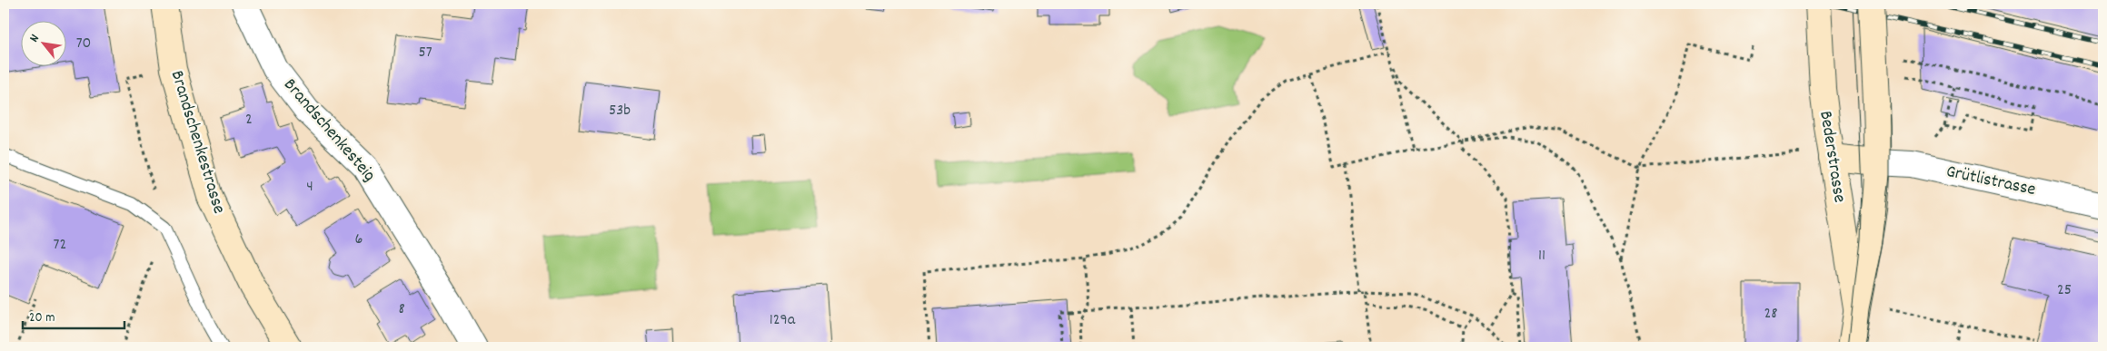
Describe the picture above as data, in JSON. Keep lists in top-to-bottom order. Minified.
{"streets":{"main road":["Brandschenkestrasse","Bederstrasse"],"street":["Brandschenkesteig","Grütlistrasse"]},"crossings":[["Bederstrasse","Grütlistrasse"]],"house_numbers":["70","57","53b","2","4","6","72","11","25","8","28","129a"],"scale_bar":"20 m","north":"top left"}
